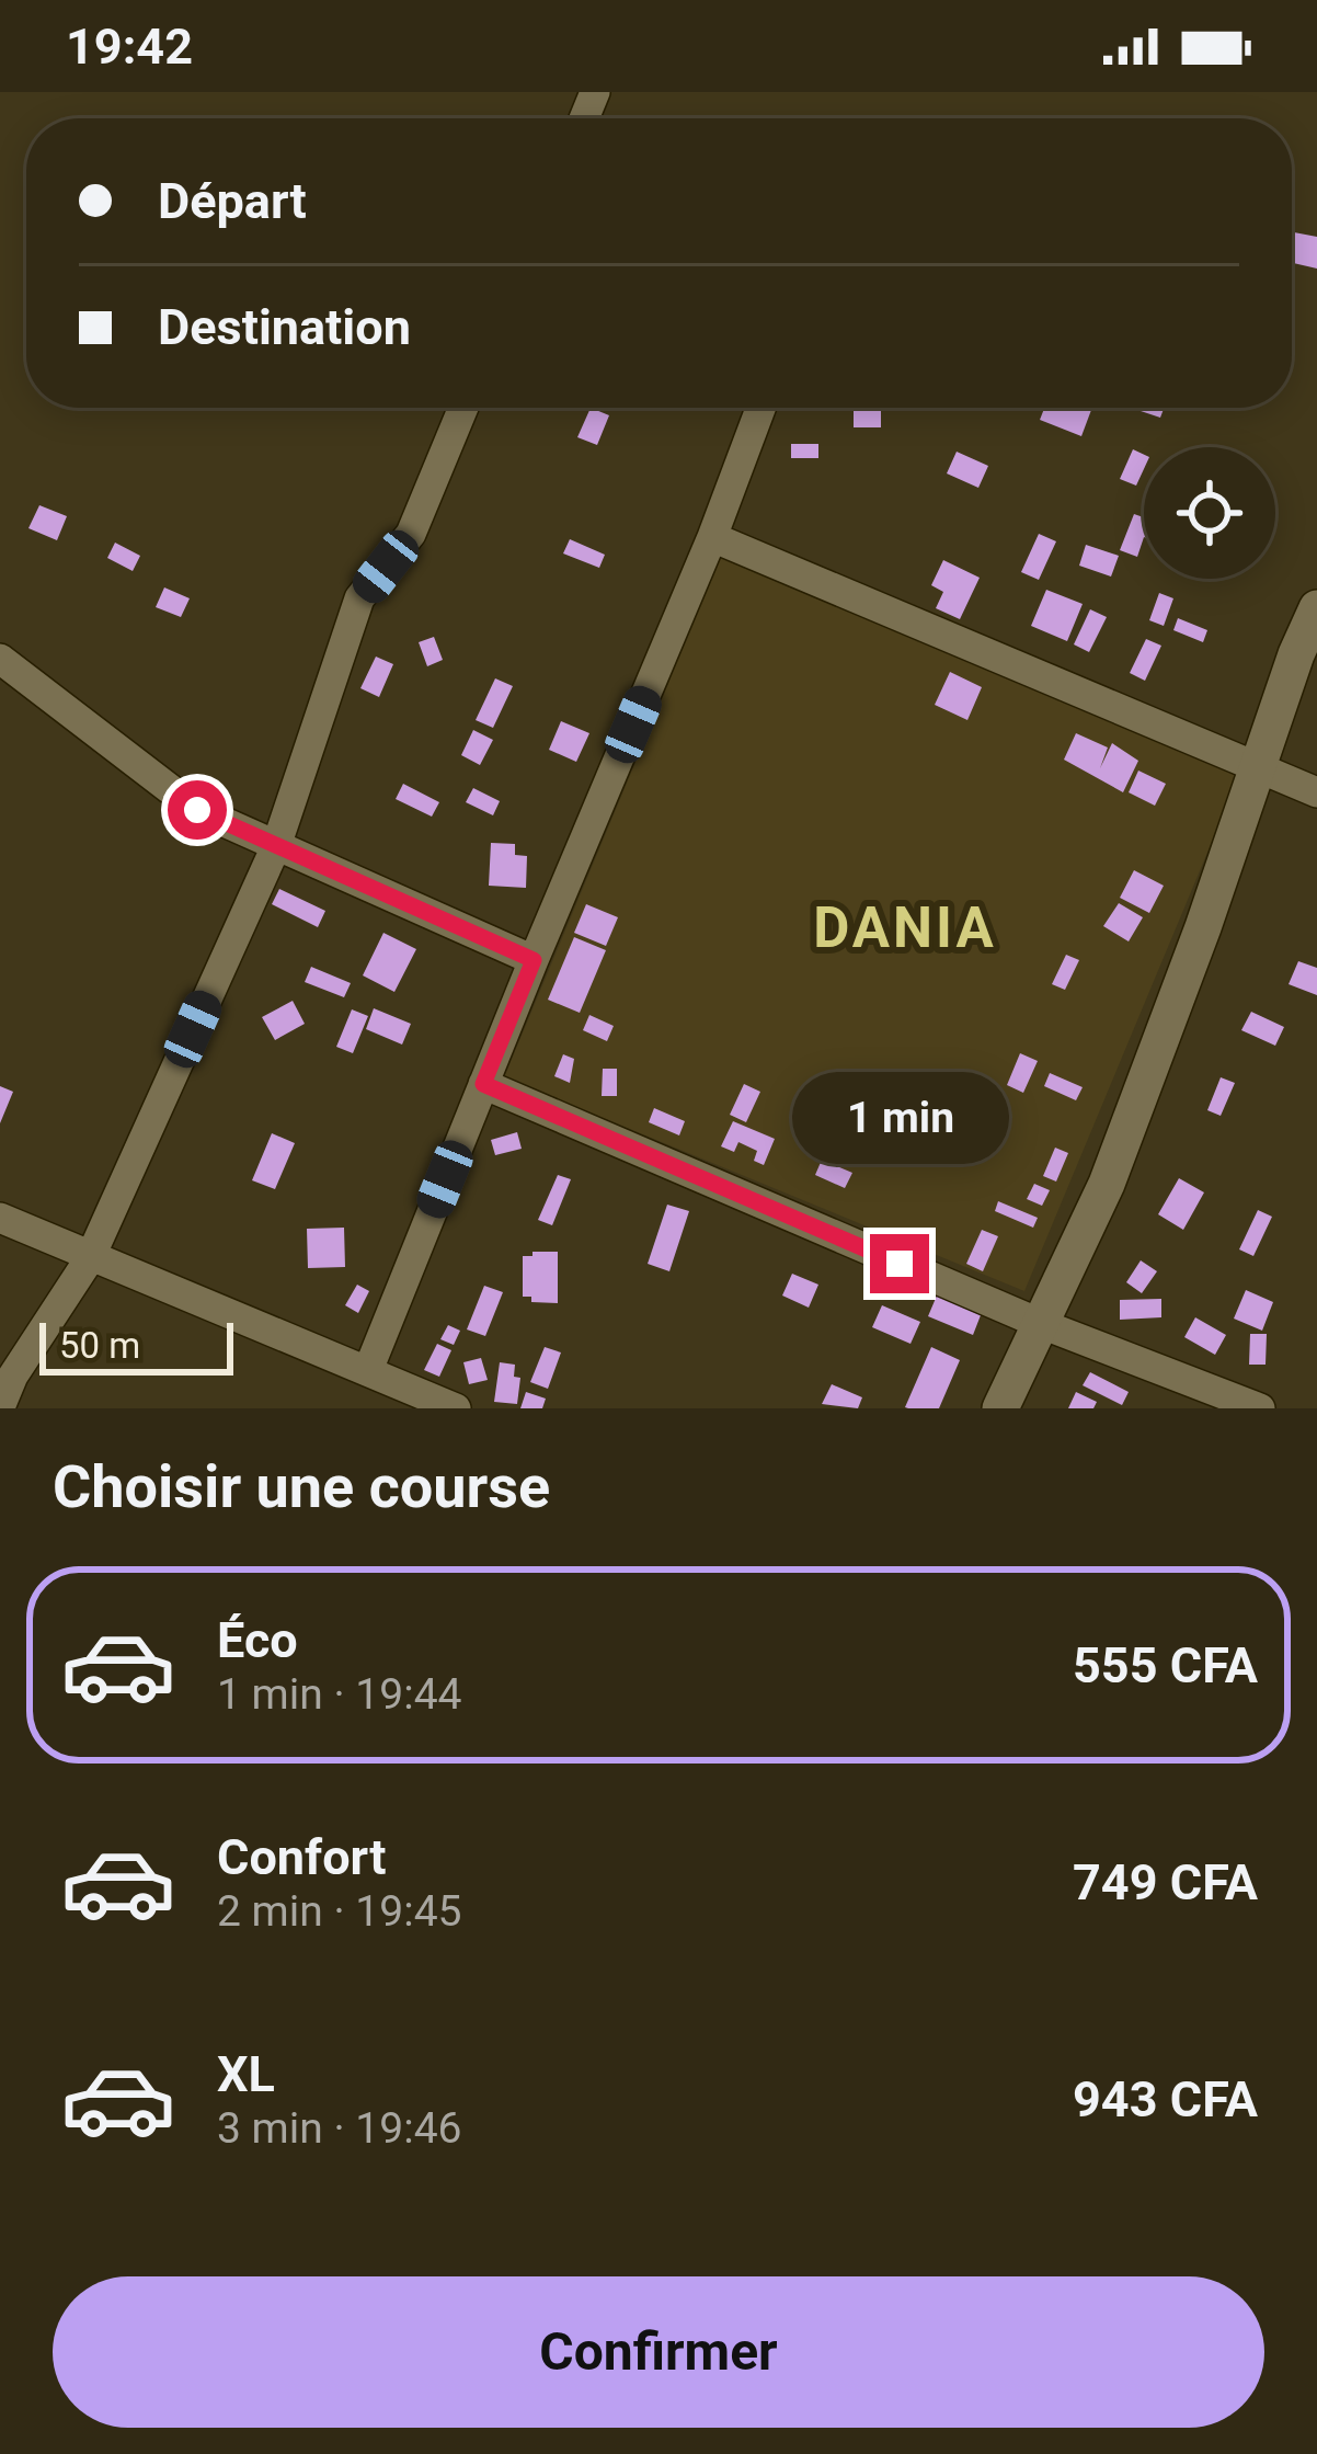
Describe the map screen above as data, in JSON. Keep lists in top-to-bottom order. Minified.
{"districts":["DANIA"],"scale_bar":"50 m","page":{"status":"19:42","banner":["Départ","Destination"],"bubble":"1 min","scale":"50 m","heading":"Choisir une course","list":[{"name":"Éco","note":"1 min · 19:44","value":"555 CFA"},{"name":"Confort","note":"2 min · 19:45","value":"749 CFA"},{"name":"XL","note":"3 min · 19:46","value":"943 CFA"}],"buttons":"Confirmer"}}
